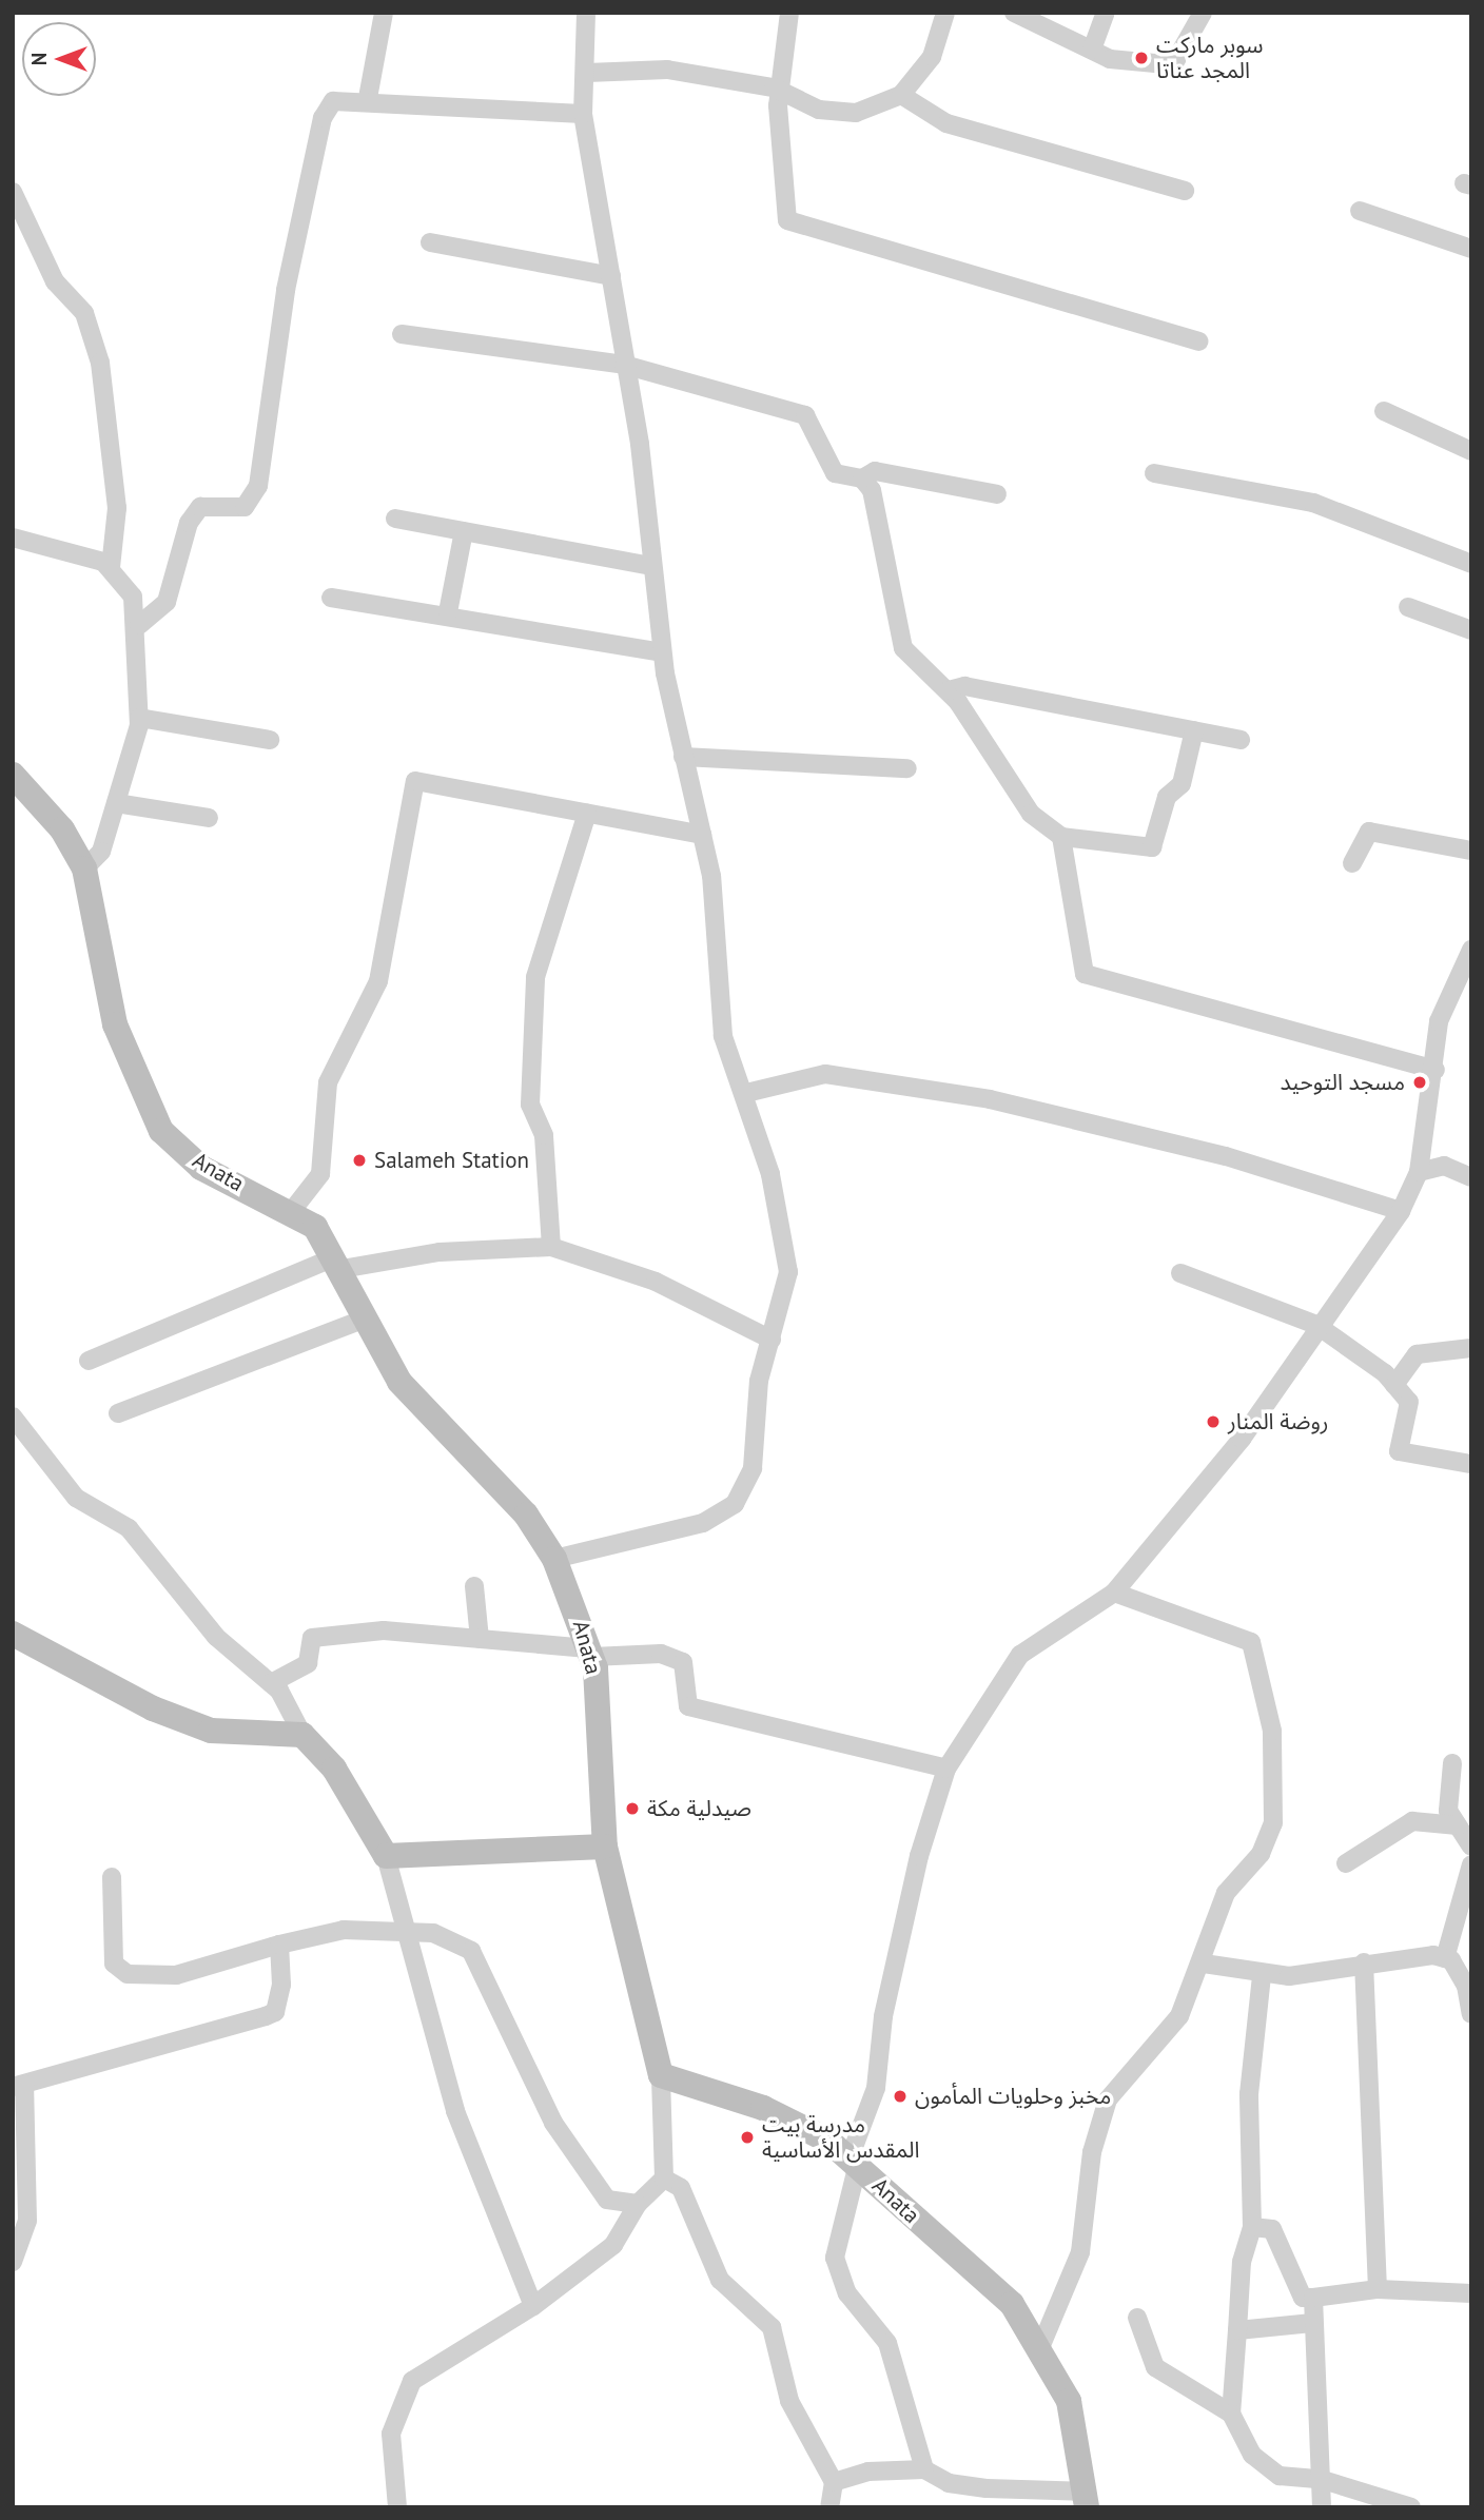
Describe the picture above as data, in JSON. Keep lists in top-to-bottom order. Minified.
{"streets":{"street":["Anata"]},"places":["سوبر ماركت المجد عناتا","مسجد التوحيد","Salameh Station","روضة المنار","صيدلية مكة","مخبز وحلويات المأمون","مدرسة بيت المقدس الأساسية"],"north":"left"}
